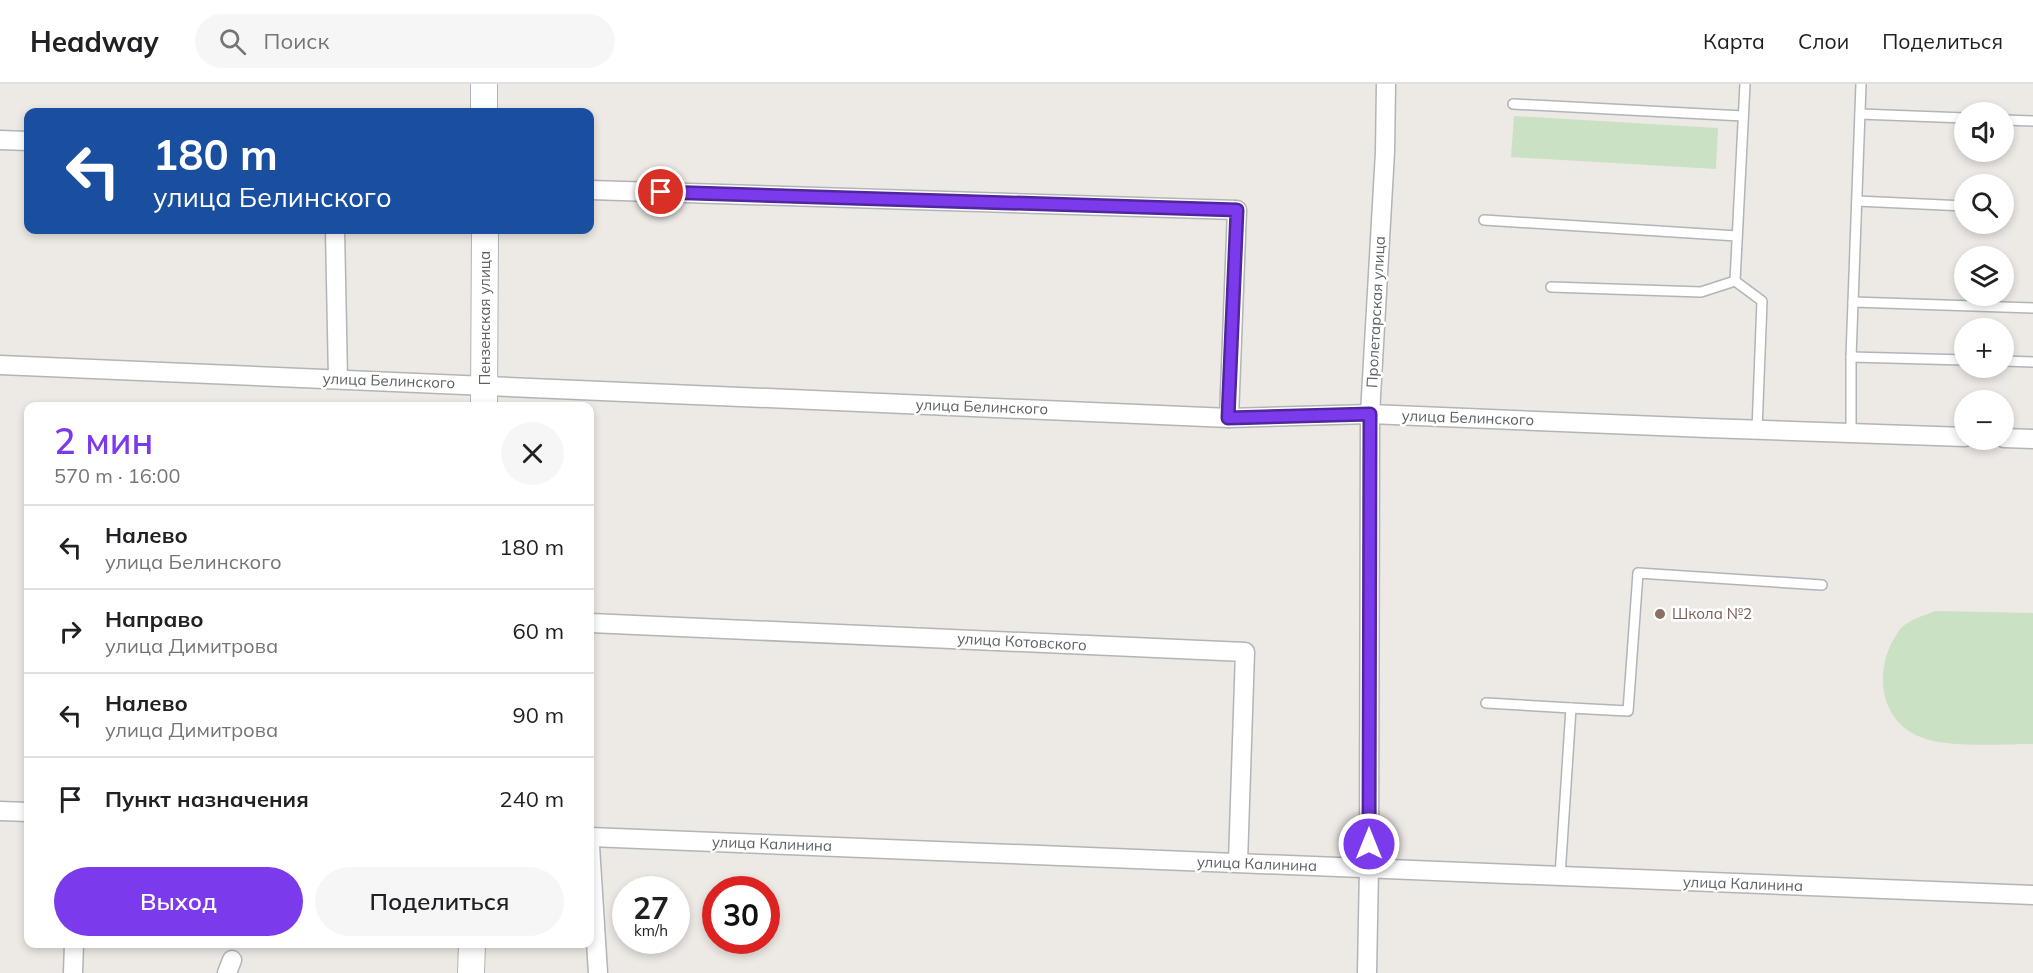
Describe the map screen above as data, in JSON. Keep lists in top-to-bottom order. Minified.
{"streets":{"street":["Пролетарская улица","Пензенская улица","улица Белинского","улица Котовского","улица Калинина"]},"crossings":[["Пролетарская улица","улица Белинского"],["Пролетарская улица","улица Калинина"],["Пензенская улица","улица Белинского"],["улица Котовского","улица Калинина"]],"places":["Школа №2"],"page":{"header":"Headway","search":"Поиск","nav":["Карта","Слои","Поделиться"],"map_buttons":["+","−"],"turn":["180 m","улица Белинского"],"heading":["2 мин","570 m · 16:00"],"list":[{"name":"Налево","note":"улица Белинского","value":"180 m"},{"name":"Направо","note":"улица Димитрова","value":"60 m"},{"name":"Налево","note":"улица Димитрова","value":"90 m"},{"name":"Пункт назначения","value":"240 m"}],"buttons":["Выход","Поделиться"],"speed":"27 km/h","limit":"30"}}
